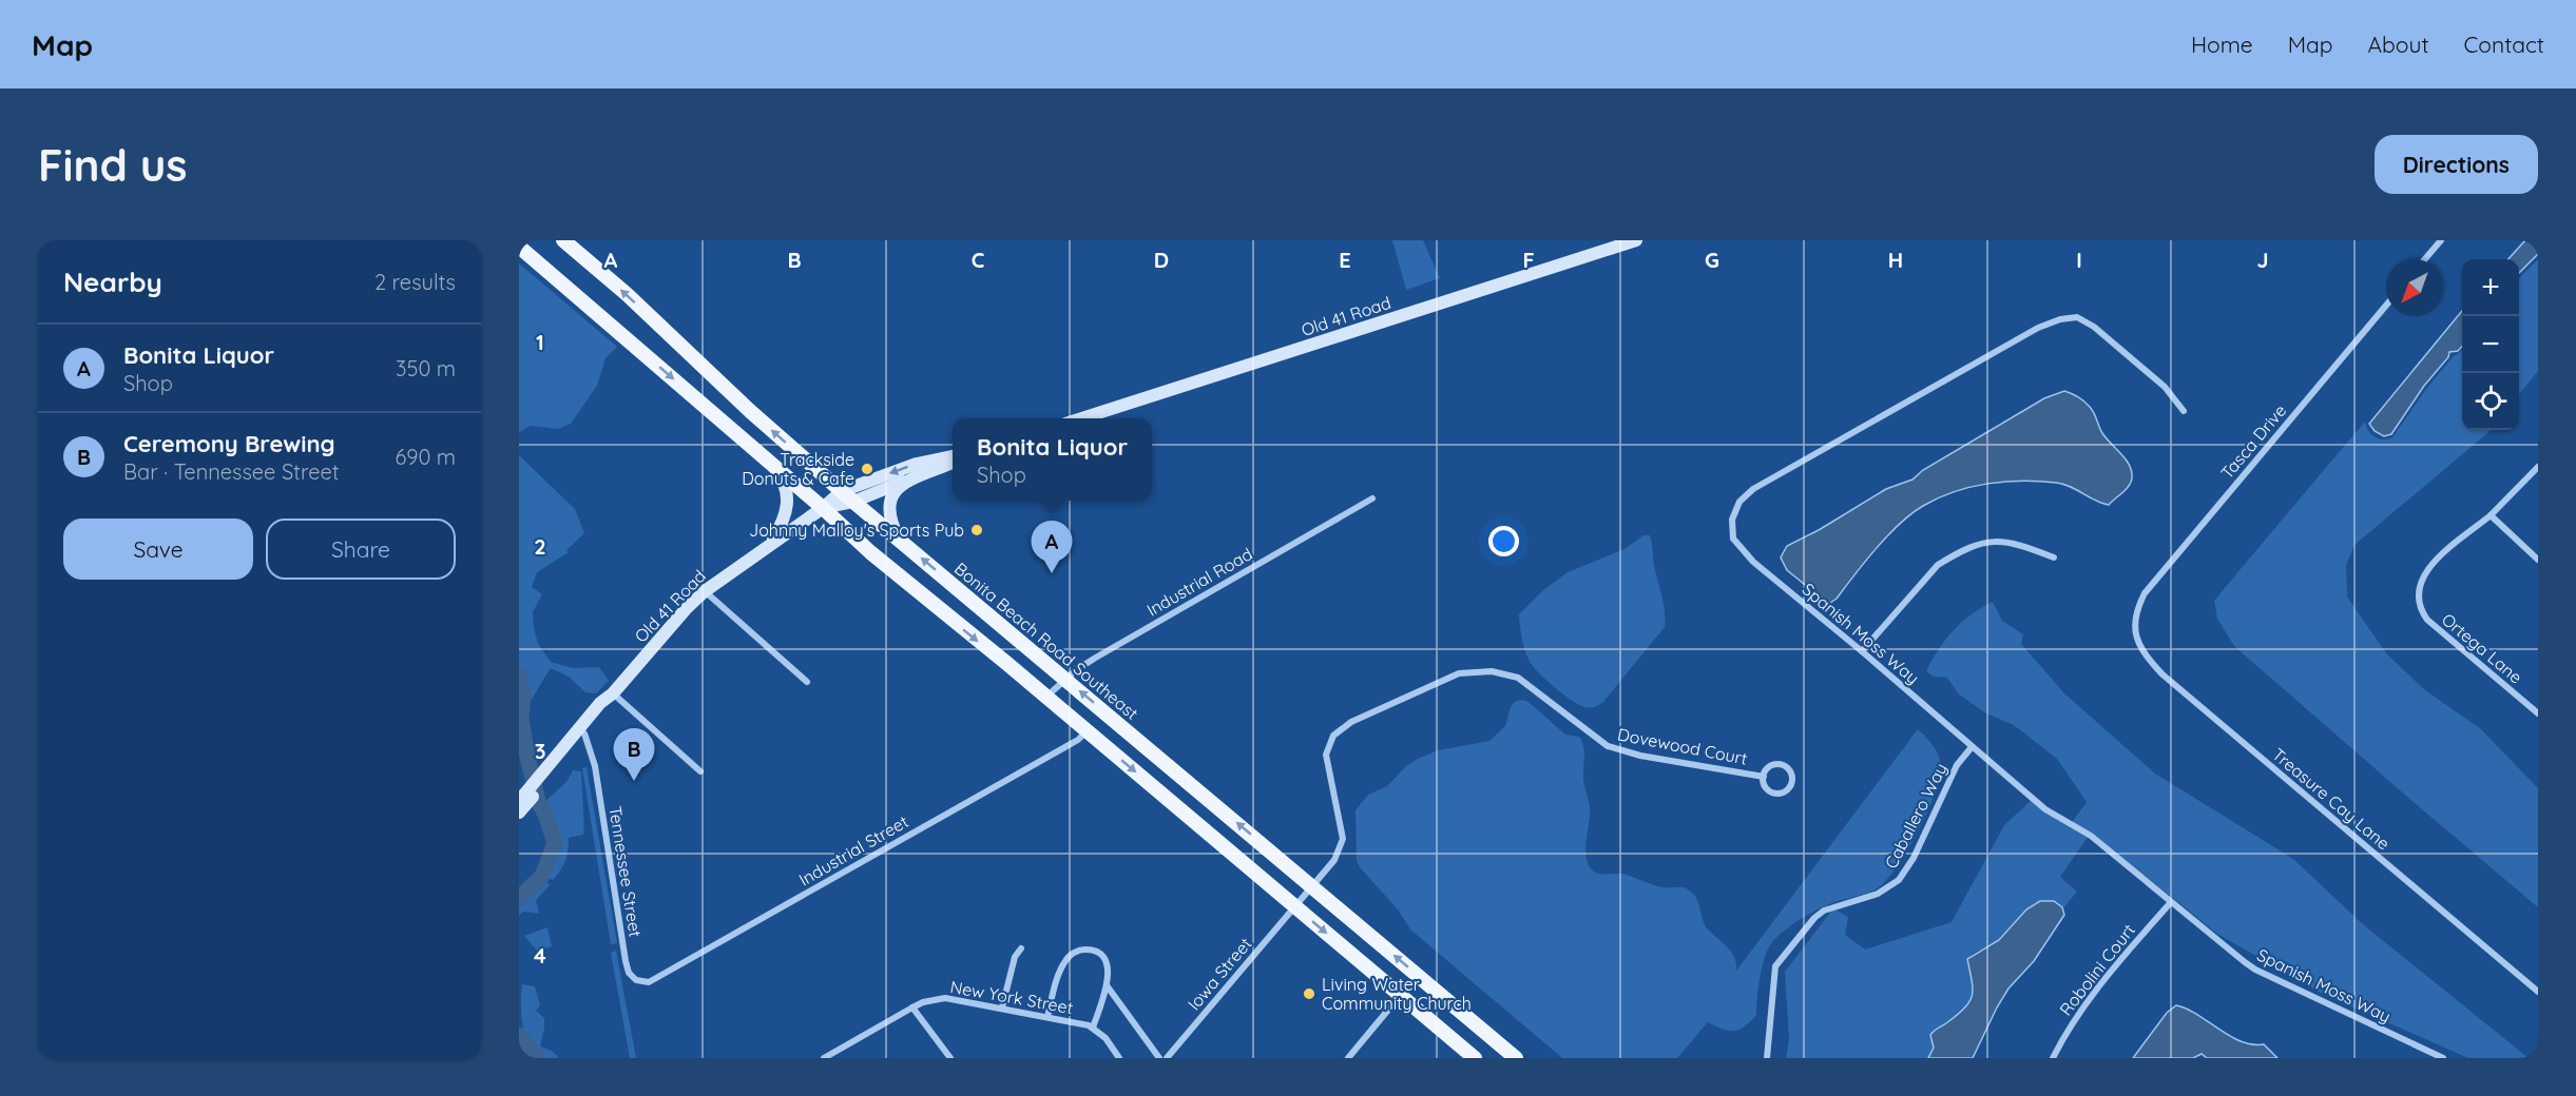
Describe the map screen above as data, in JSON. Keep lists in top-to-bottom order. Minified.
{"streets":{"main road":["Bonita Beach Road Southeast"],"street":["Old 41 Road","Tasca Drive","Industrial Road","Spanish Moss Way","Ortega Lane","Dovewood Court","Treasure Cay Lane","Caballero Way","Industrial Street","Tennessee Street","Robolini Court","Iowa Street","New York Street"]},"crossings":[["Old 41 Road","Bonita Beach Road Southeast"],["Old 41 Road","Tennessee Street"],["Tasca Drive","Treasure Cay Lane"],["Industrial Road","Bonita Beach Road Southeast"],["Spanish Moss Way","Caballero Way"],["Spanish Moss Way","Robolini Court"],["Bonita Beach Road Southeast","Dovewood Court"],["Dovewood Court","Iowa Street"],["Industrial Street","Tennessee Street"]],"places":["Trackside Donuts & Cafe","Johnny Malloy's Sports Pub","Living Water Community Church"],"north":"bottom left","page":{"header":"Map","nav":["Home","Map","About","Contact"],"buttons":["Directions",["Save","Share"]],"title":"Find us","heading":["Nearby","2 results"],"map_buttons":["+","−"],"list":[{"mark":"A","name":"Bonita Liquor","note":"Shop","value":"350 m"},{"mark":"B","name":"Ceremony Brewing","note":"Bar · Tennessee Street","value":"690 m"}],"popup":["Bonita Liquor","Shop"],"pins":["A","B"]},"grid":{"columns":["A","B","C","D","E","F","G","H","I","J"],"rows":["1","2","3","4"]}}
